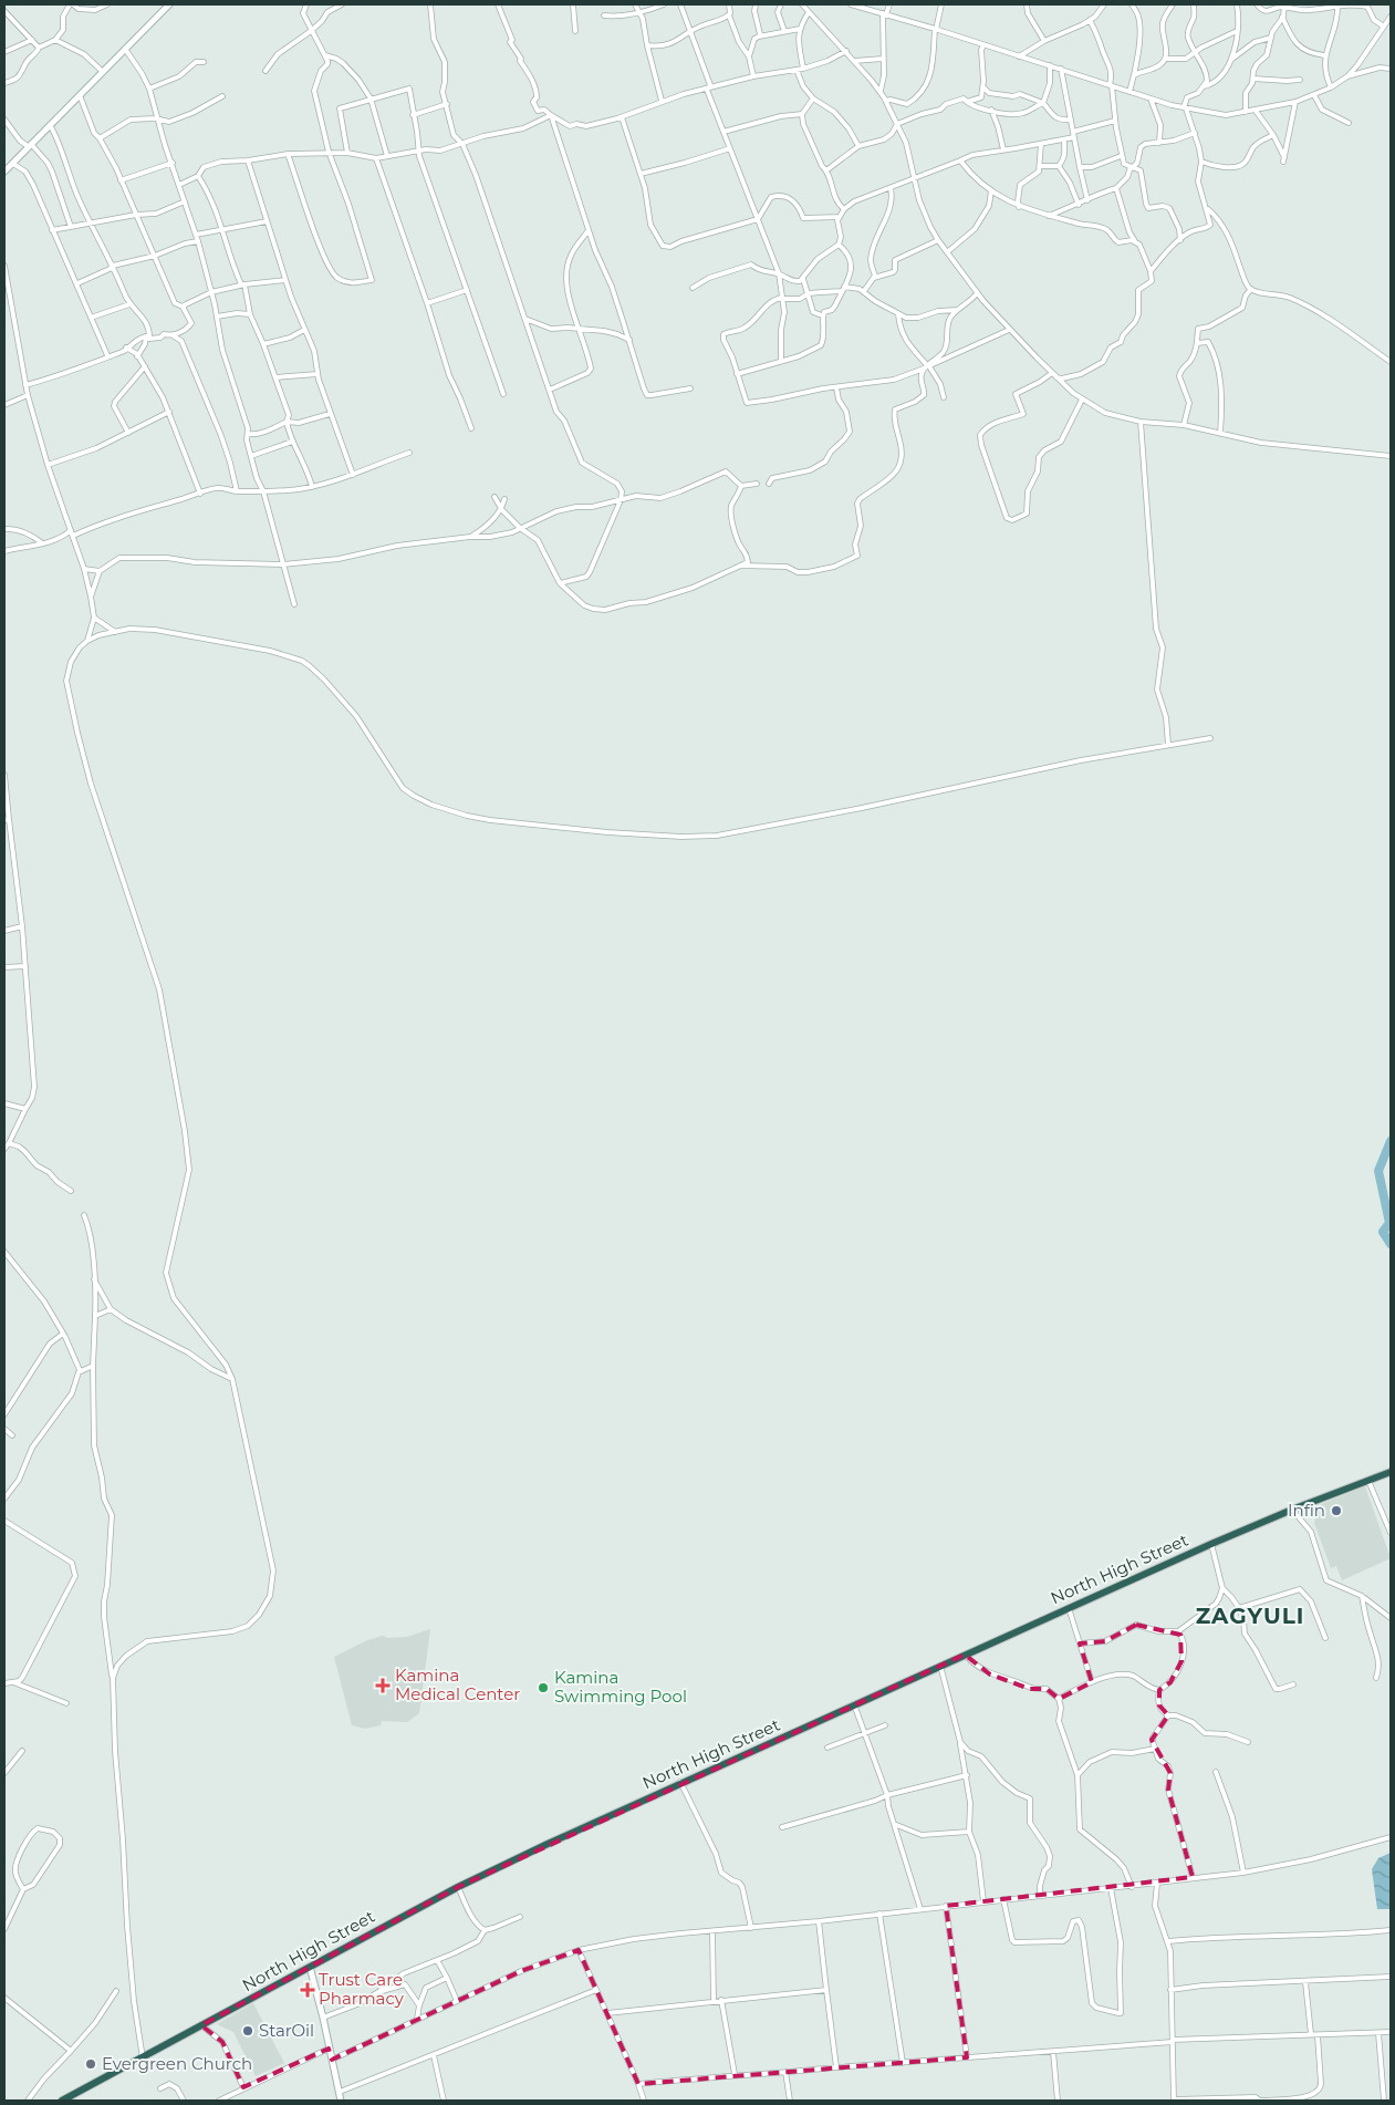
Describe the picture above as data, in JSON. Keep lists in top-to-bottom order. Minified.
{"streets":{"highway":["North High Street"]},"districts":["ZAGYULI"],"places":{"other":["Infin","Kamina Swimming Pool","StarOil","Evergreen Church"],"health":["Kamina Medical Center","Trust Care Pharmacy"]}}
